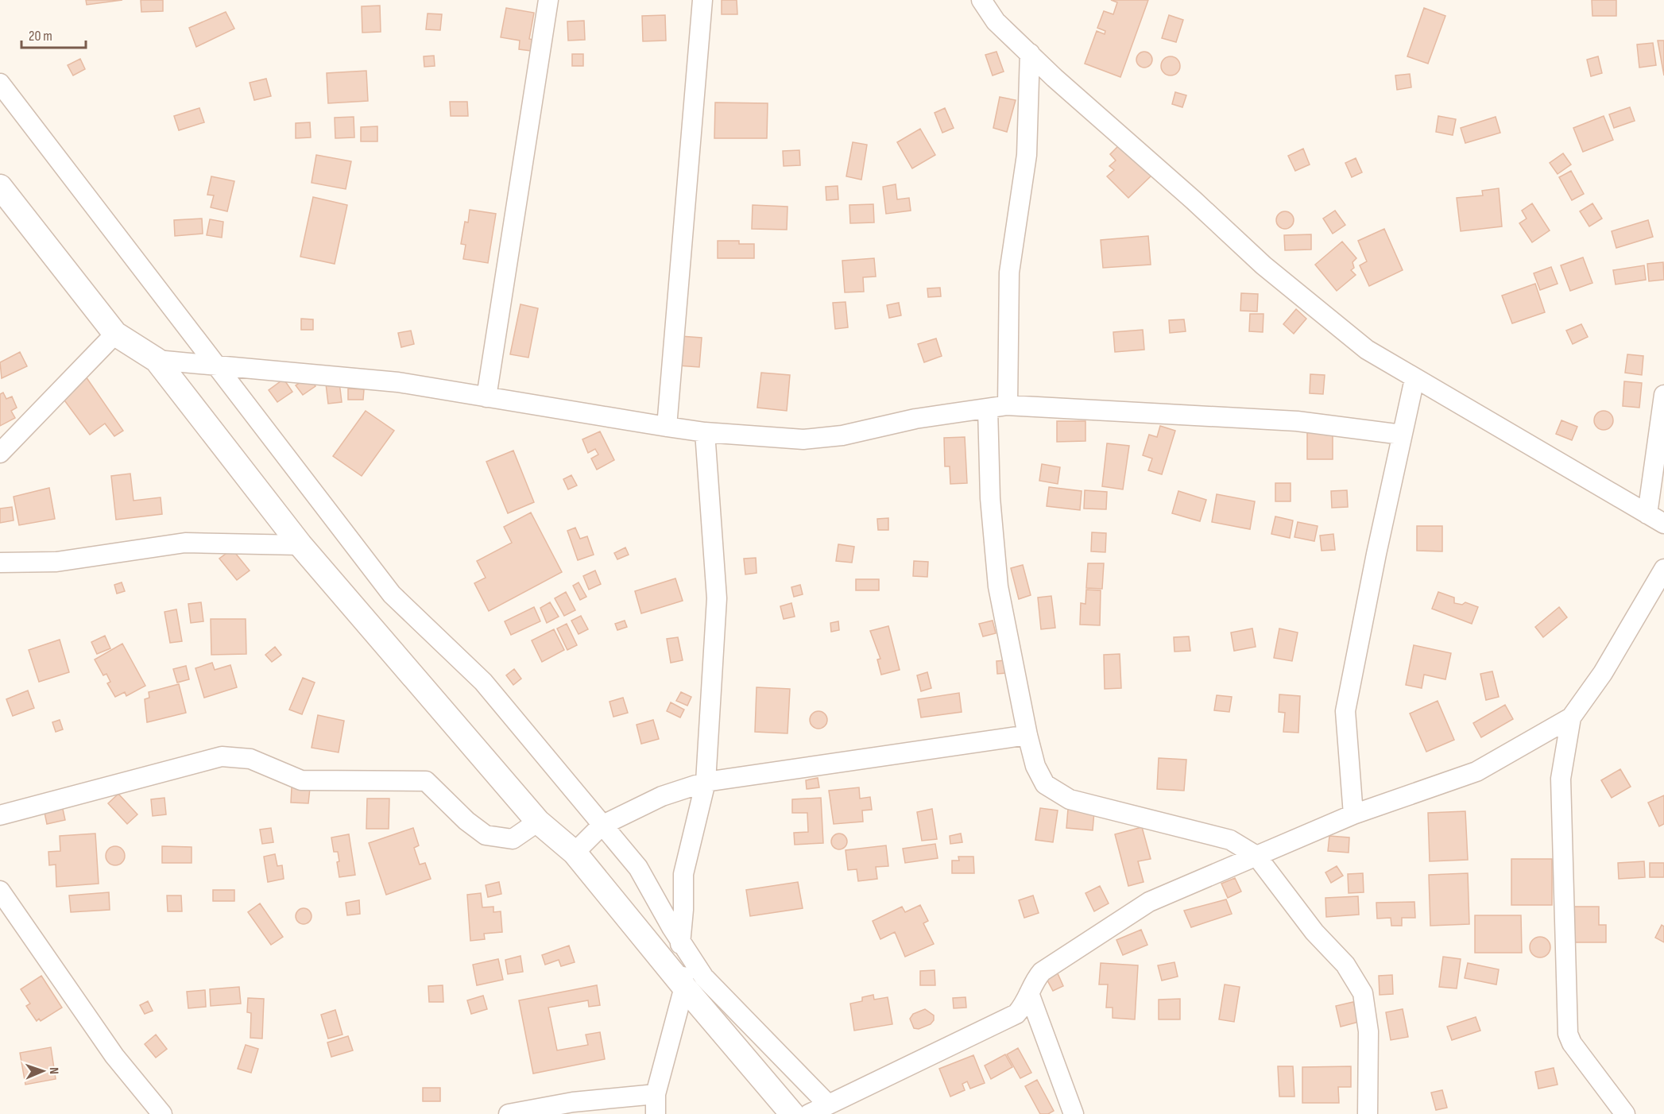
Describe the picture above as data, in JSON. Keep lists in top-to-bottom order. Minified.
{"scale_bar":"20 m","north":"right"}
